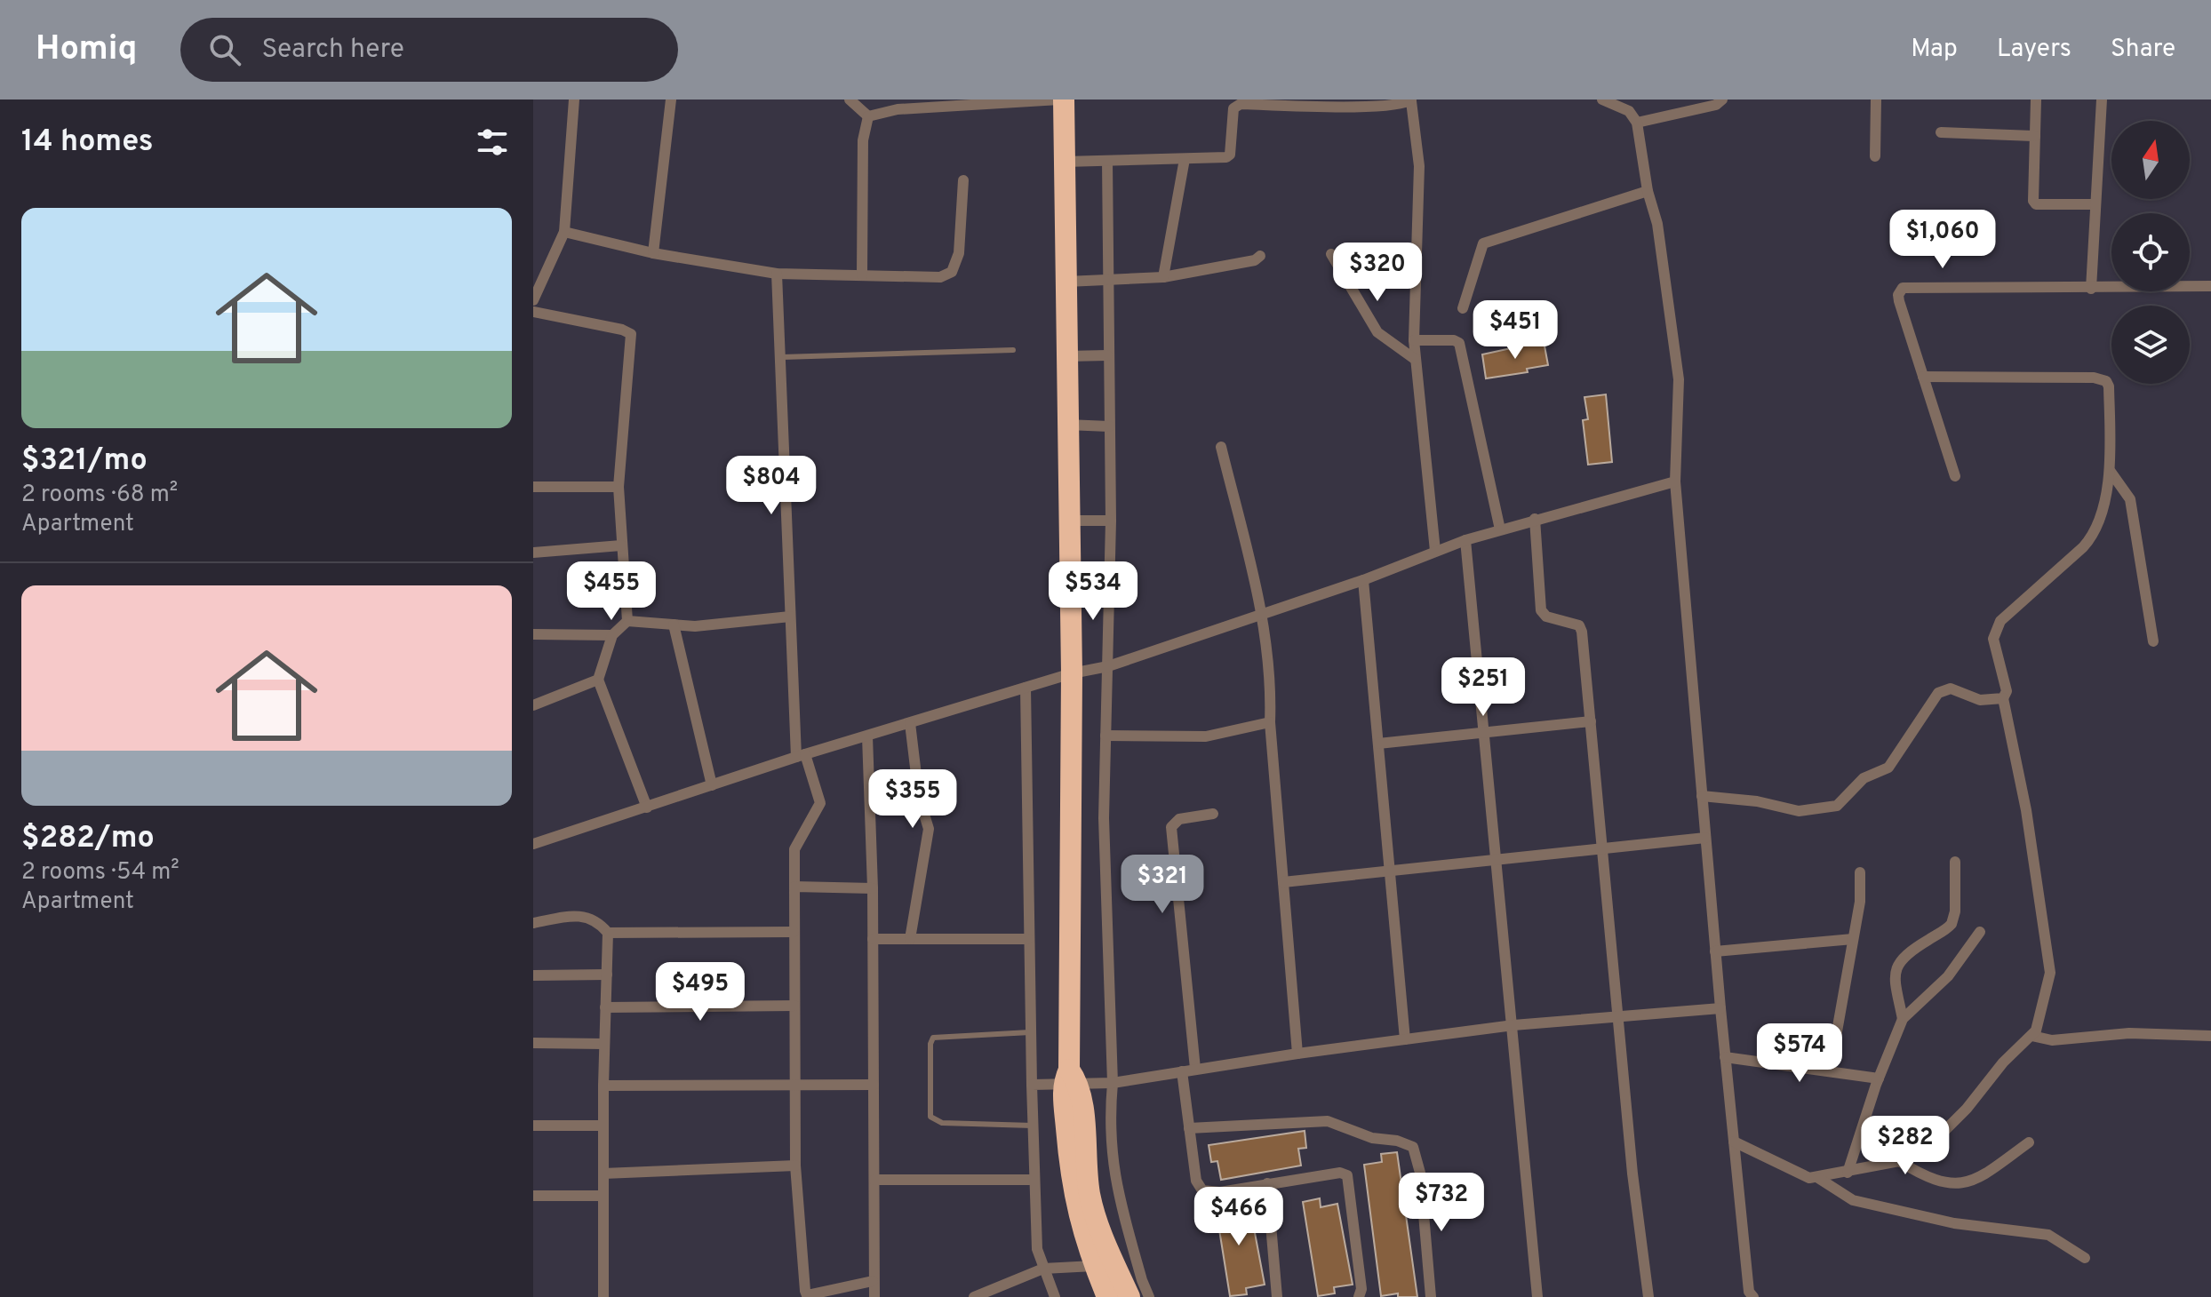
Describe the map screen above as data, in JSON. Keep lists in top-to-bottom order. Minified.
{"north":"top","page":{"header":"Homiq","search":"Search here","nav":["Map","Layers","Share"],"heading":"14 homes","list":[{"name":"$321/mo","note":"2 rooms · 68 m² · Apartment"},{"name":"$282/mo","note":"2 rooms · 54 m² · Apartment"}],"price":["$1,060","$320","$451","$804","$455","$534","$251","$355","$321","$495","$574","$282","$732","$466"]}}
